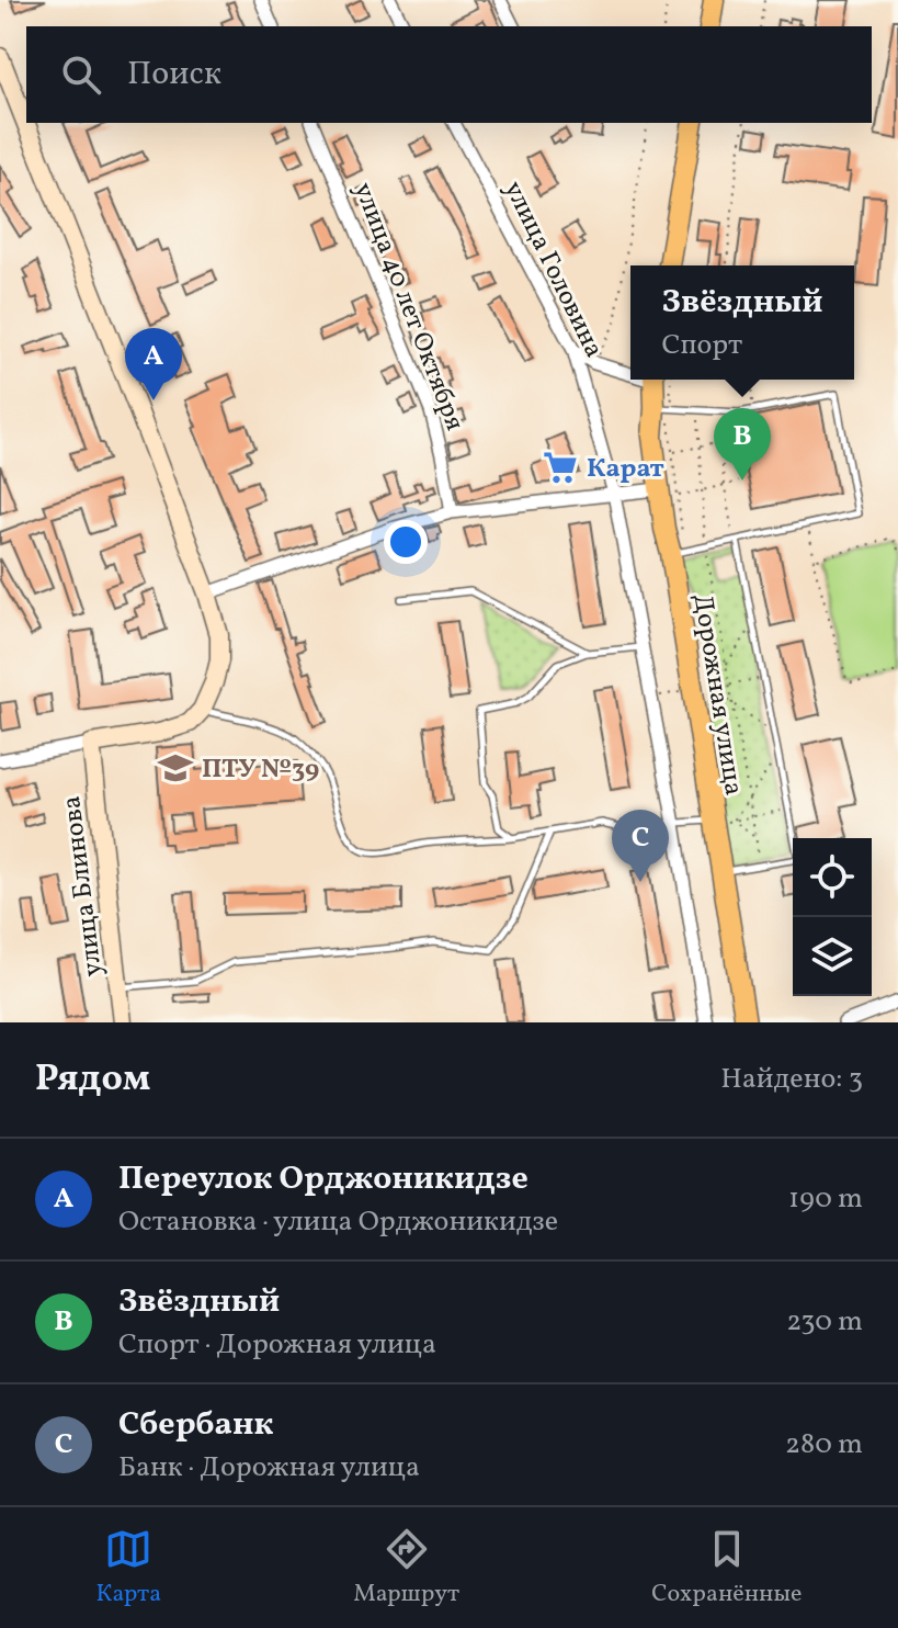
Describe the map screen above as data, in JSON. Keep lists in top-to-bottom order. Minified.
{"streets":{"main road":["Дорожная улица","улица Блинова"],"street":["улица Головина","улица 40 лет Октября"]},"places":{"supermarket":["Карат"],"school or university":["ПТУ №39"]},"page":{"search":"Поиск","popup":["Звёздный","Спорт"],"pins":["A","B","C"],"heading":["Рядом","Найдено: 3"],"list":[{"mark":"A","name":"Переулок Орджоникидзе","note":"Остановка · улица Орджоникидзе","value":"190 m"},{"mark":"B","name":"Звёздный","note":"Спорт · Дорожная улица","value":"230 m"},{"mark":"C","name":"Сбербанк","note":"Банк · Дорожная улица","value":"280 m"}],"nav":["Карта","Маршрут","Сохранённые"]}}
